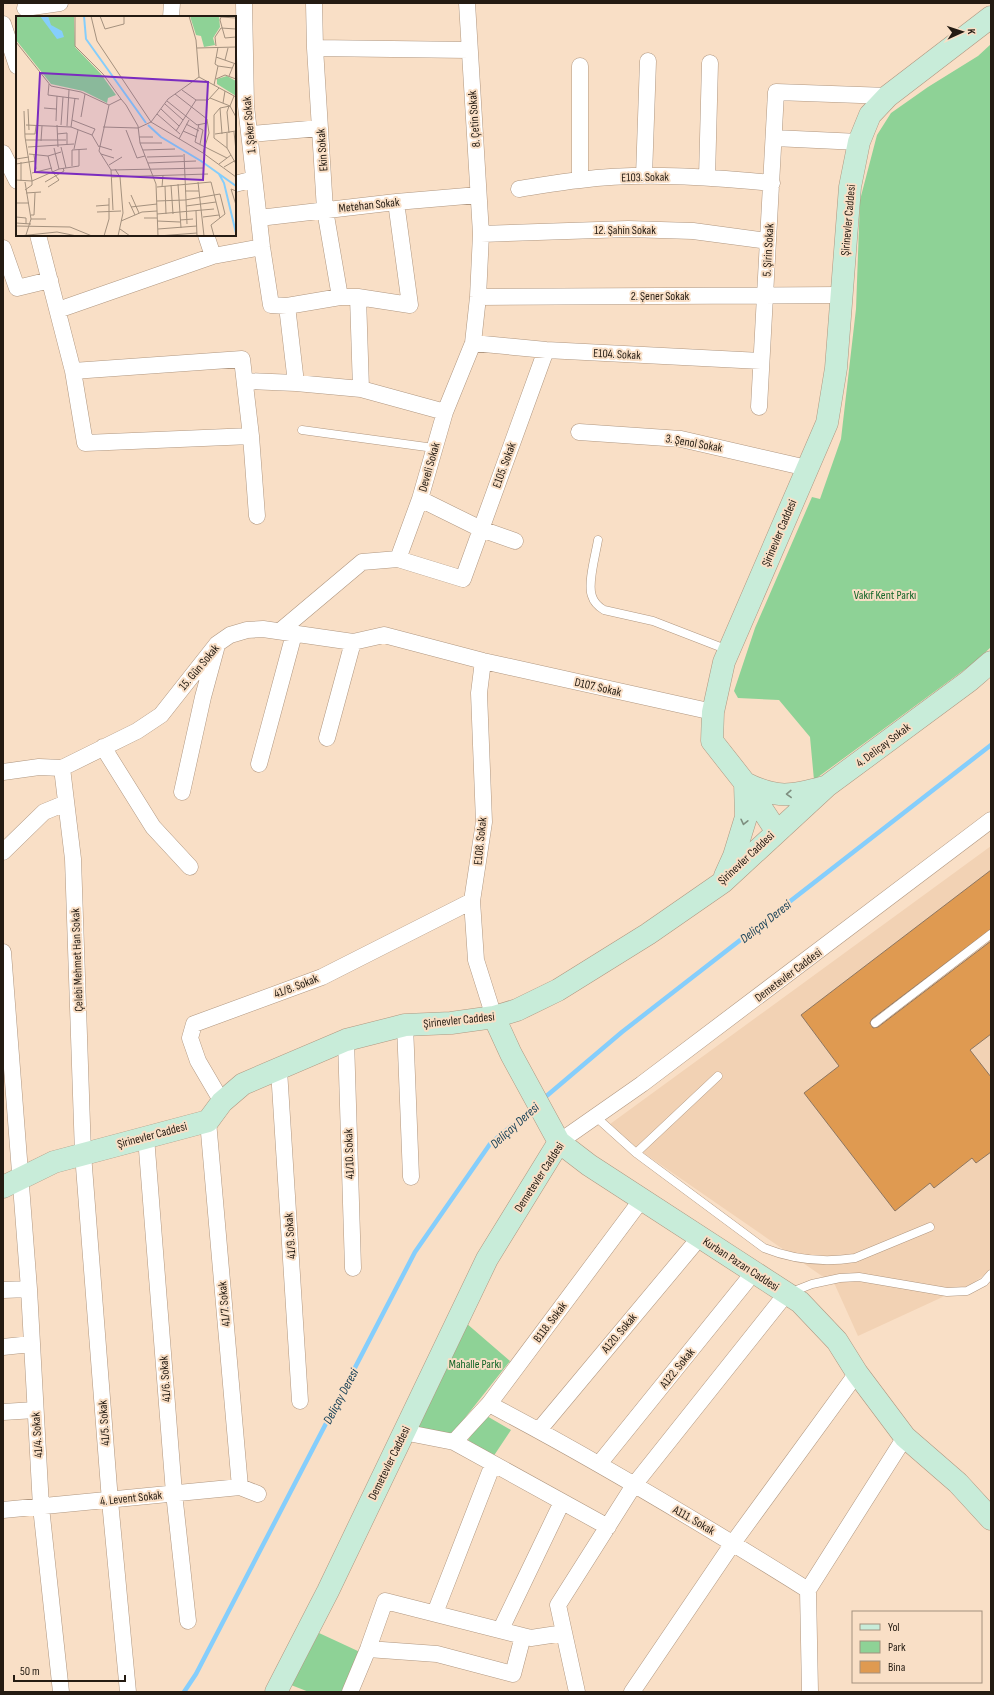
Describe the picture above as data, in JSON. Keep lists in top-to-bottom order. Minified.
{"streets":{"main road":["Şirinevler Caddesi","4. Deliçay Sokak","Demetevler Caddesi","Kurban Pazarı Caddesi"],"street":["8. Çetin Sokak","1. Şeker Sokak","Ekin Sokak","E103. Sokak","Metehan Sokak","12. Şahin Sokak","5. Şirin Sokak","2. Şener Sokak","E104. Sokak","3. Şenol Sokak","E105. Sokak","Develi Sokak","15. Gün Sokak","D107. Sokak","E108. Sokak","Çelebi Mehmet Han Sokak","41/8. Sokak","41/10. Sokak","41/9. Sokak","41/7. Sokak","B118. Sokak","A120. Sokak","A122. Sokak","41/6. Sokak","41/5. Sokak","41/4. Sokak","4. Levent Sokak","A111. Sokak"]},"crossings":[["8. Çetin Sokak","Metehan Sokak"],["8. Çetin Sokak","12. Şahin Sokak"],["8. Çetin Sokak","Develi Sokak"],["1. Şeker Sokak","Metehan Sokak"],["Ekin Sokak","Metehan Sokak"],["E103. Sokak","5. Şirin Sokak"],["Şirinevler Caddesi","5. Şirin Sokak"],["Şirinevler Caddesi","2. Şener Sokak"],["Şirinevler Caddesi","3. Şenol Sokak"],["Şirinevler Caddesi","D107. Sokak"],["Şirinevler Caddesi","4. Deliçay Sokak"],["Şirinevler Caddesi","E108. Sokak"],["Şirinevler Caddesi","Çelebi Mehmet Han Sokak"],["Şirinevler Caddesi","41/8. Sokak"],["Şirinevler Caddesi","41/10. Sokak"],["Şirinevler Caddesi","41/9. Sokak"],["Şirinevler Caddesi","Kurban Pazarı Caddesi"],["Şirinevler Caddesi","41/7. Sokak"],["Şirinevler Caddesi","41/6. Sokak"],["Şirinevler Caddesi","41/5. Sokak"],["Şirinevler Caddesi","41/4. Sokak"],["12. Şahin Sokak","5. Şirin Sokak"],["12. Şahin Sokak","Develi Sokak"],["5. Şirin Sokak","2. Şener Sokak"],["5. Şirin Sokak","E104. Sokak"],["2. Şener Sokak","Develi Sokak"],["E104. Sokak","E105. Sokak"],["E104. Sokak","Develi Sokak"],["E105. Sokak","Develi Sokak"],["15. Gün Sokak","D107. Sokak"],["15. Gün Sokak","E108. Sokak"],["15. Gün Sokak","Çelebi Mehmet Han Sokak"],["D107. Sokak","E108. Sokak"],["E108. Sokak","41/8. Sokak"],["E108. Sokak","Kurban Pazarı Caddesi"],["Çelebi Mehmet Han Sokak","41/5. Sokak"],["Demetevler Caddesi","Kurban Pazarı Caddesi"],["Kurban Pazarı Caddesi","B118. Sokak"],["Kurban Pazarı Caddesi","A120. Sokak"],["Kurban Pazarı Caddesi","A122. Sokak"],["41/7. Sokak","4. Levent Sokak"],["B118. Sokak","A111. Sokak"],["A120. Sokak","A111. Sokak"],["A122. Sokak","A111. Sokak"],["41/6. Sokak","4. Levent Sokak"],["41/5. Sokak","4. Levent Sokak"],["41/4. Sokak","4. Levent Sokak"]],"water":["Deliçay Deresi"],"parks":["Vakıf Kent Parkı","Mahalle Parkı"],"legend":["Yol","Park","Bina"],"scale_bar":"50 m","north":"right"}
